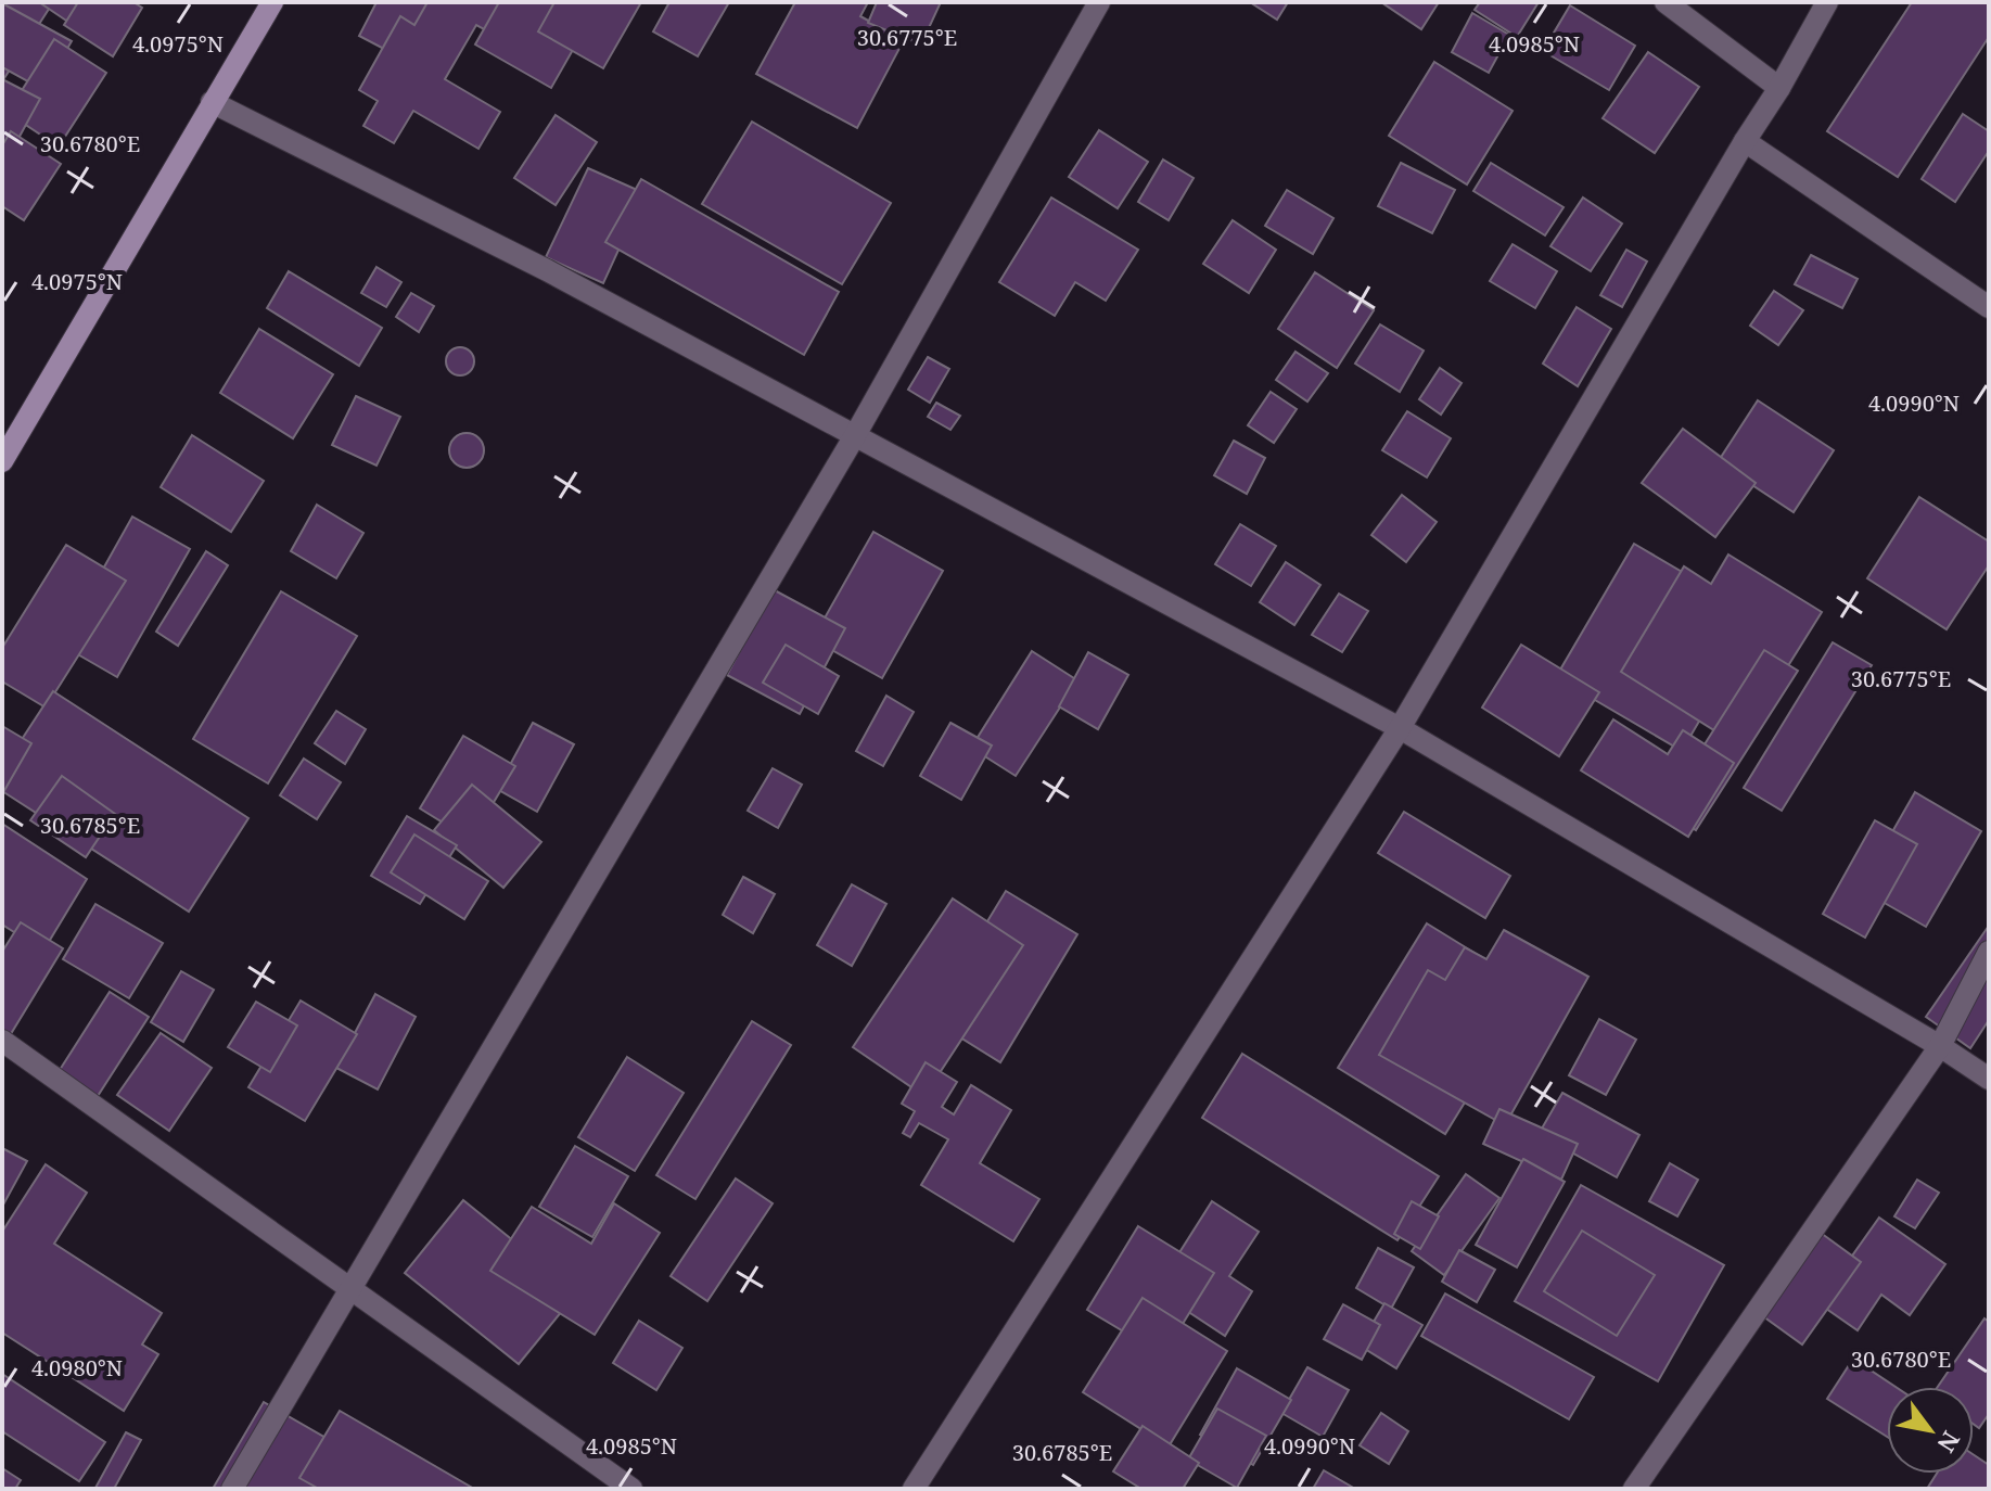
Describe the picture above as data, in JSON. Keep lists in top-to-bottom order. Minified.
{"north":"bottom right","coordinates":["30.6775°E","4.0975°N","4.0985°N","30.6780°E","4.0990°N","30.6785°E","4.0980°N"]}
